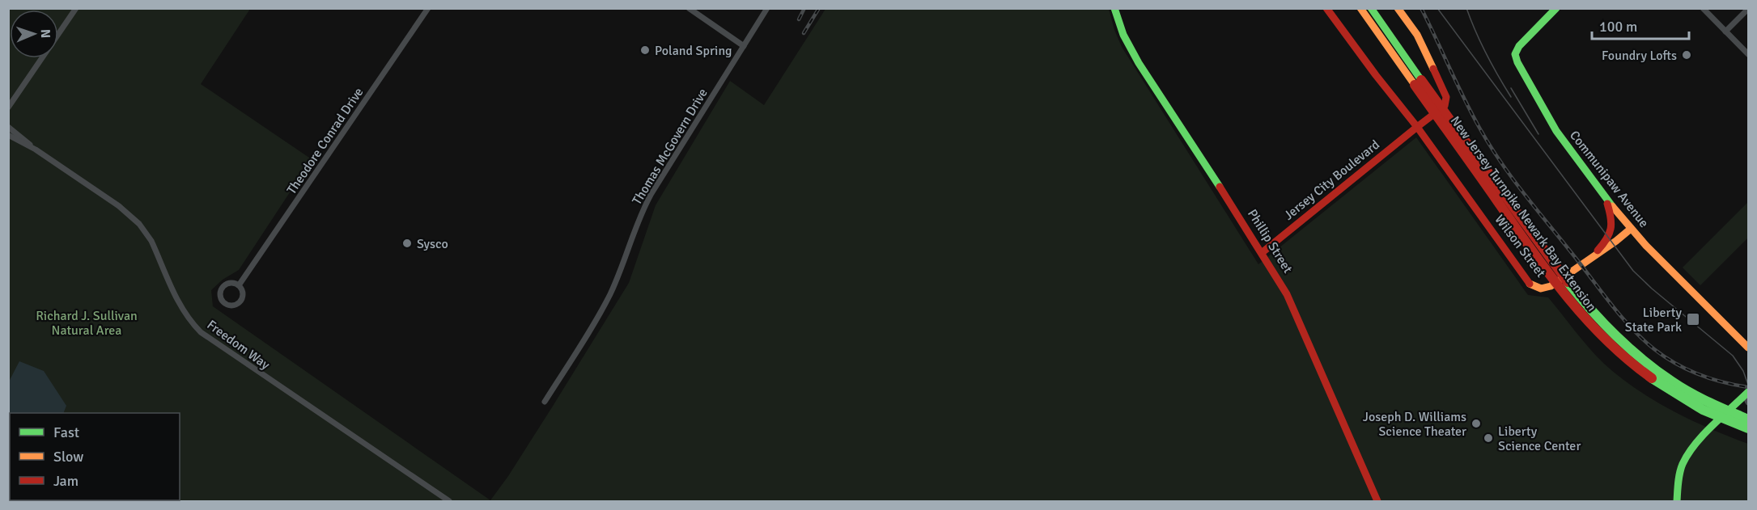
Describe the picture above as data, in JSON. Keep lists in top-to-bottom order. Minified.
{"streets":{"main road":["Communipaw Avenue","Jersey City Boulevard","New Jersey Turnpike Newark Bay Extension","Phillip Street","Wilson Street"],"street":["Theodore Conrad Drive","Thomas McGovern Drive","Freedom Way"]},"crossings":[["Communipaw Avenue","Wilson Street"],["Jersey City Boulevard","Phillip Street"],["Jersey City Boulevard","Wilson Street"]],"parks":["Richard J. Sullivan Natural Area"],"places":{"other":["Poland Spring","Foundry Lofts","Sysco","Joseph D. Williams Science Theater","Liberty Science Center"],"transit":["Liberty State Park"]},"legend":["Fast","Slow","Jam"],"scale_bar":"100 m","north":"right"}
